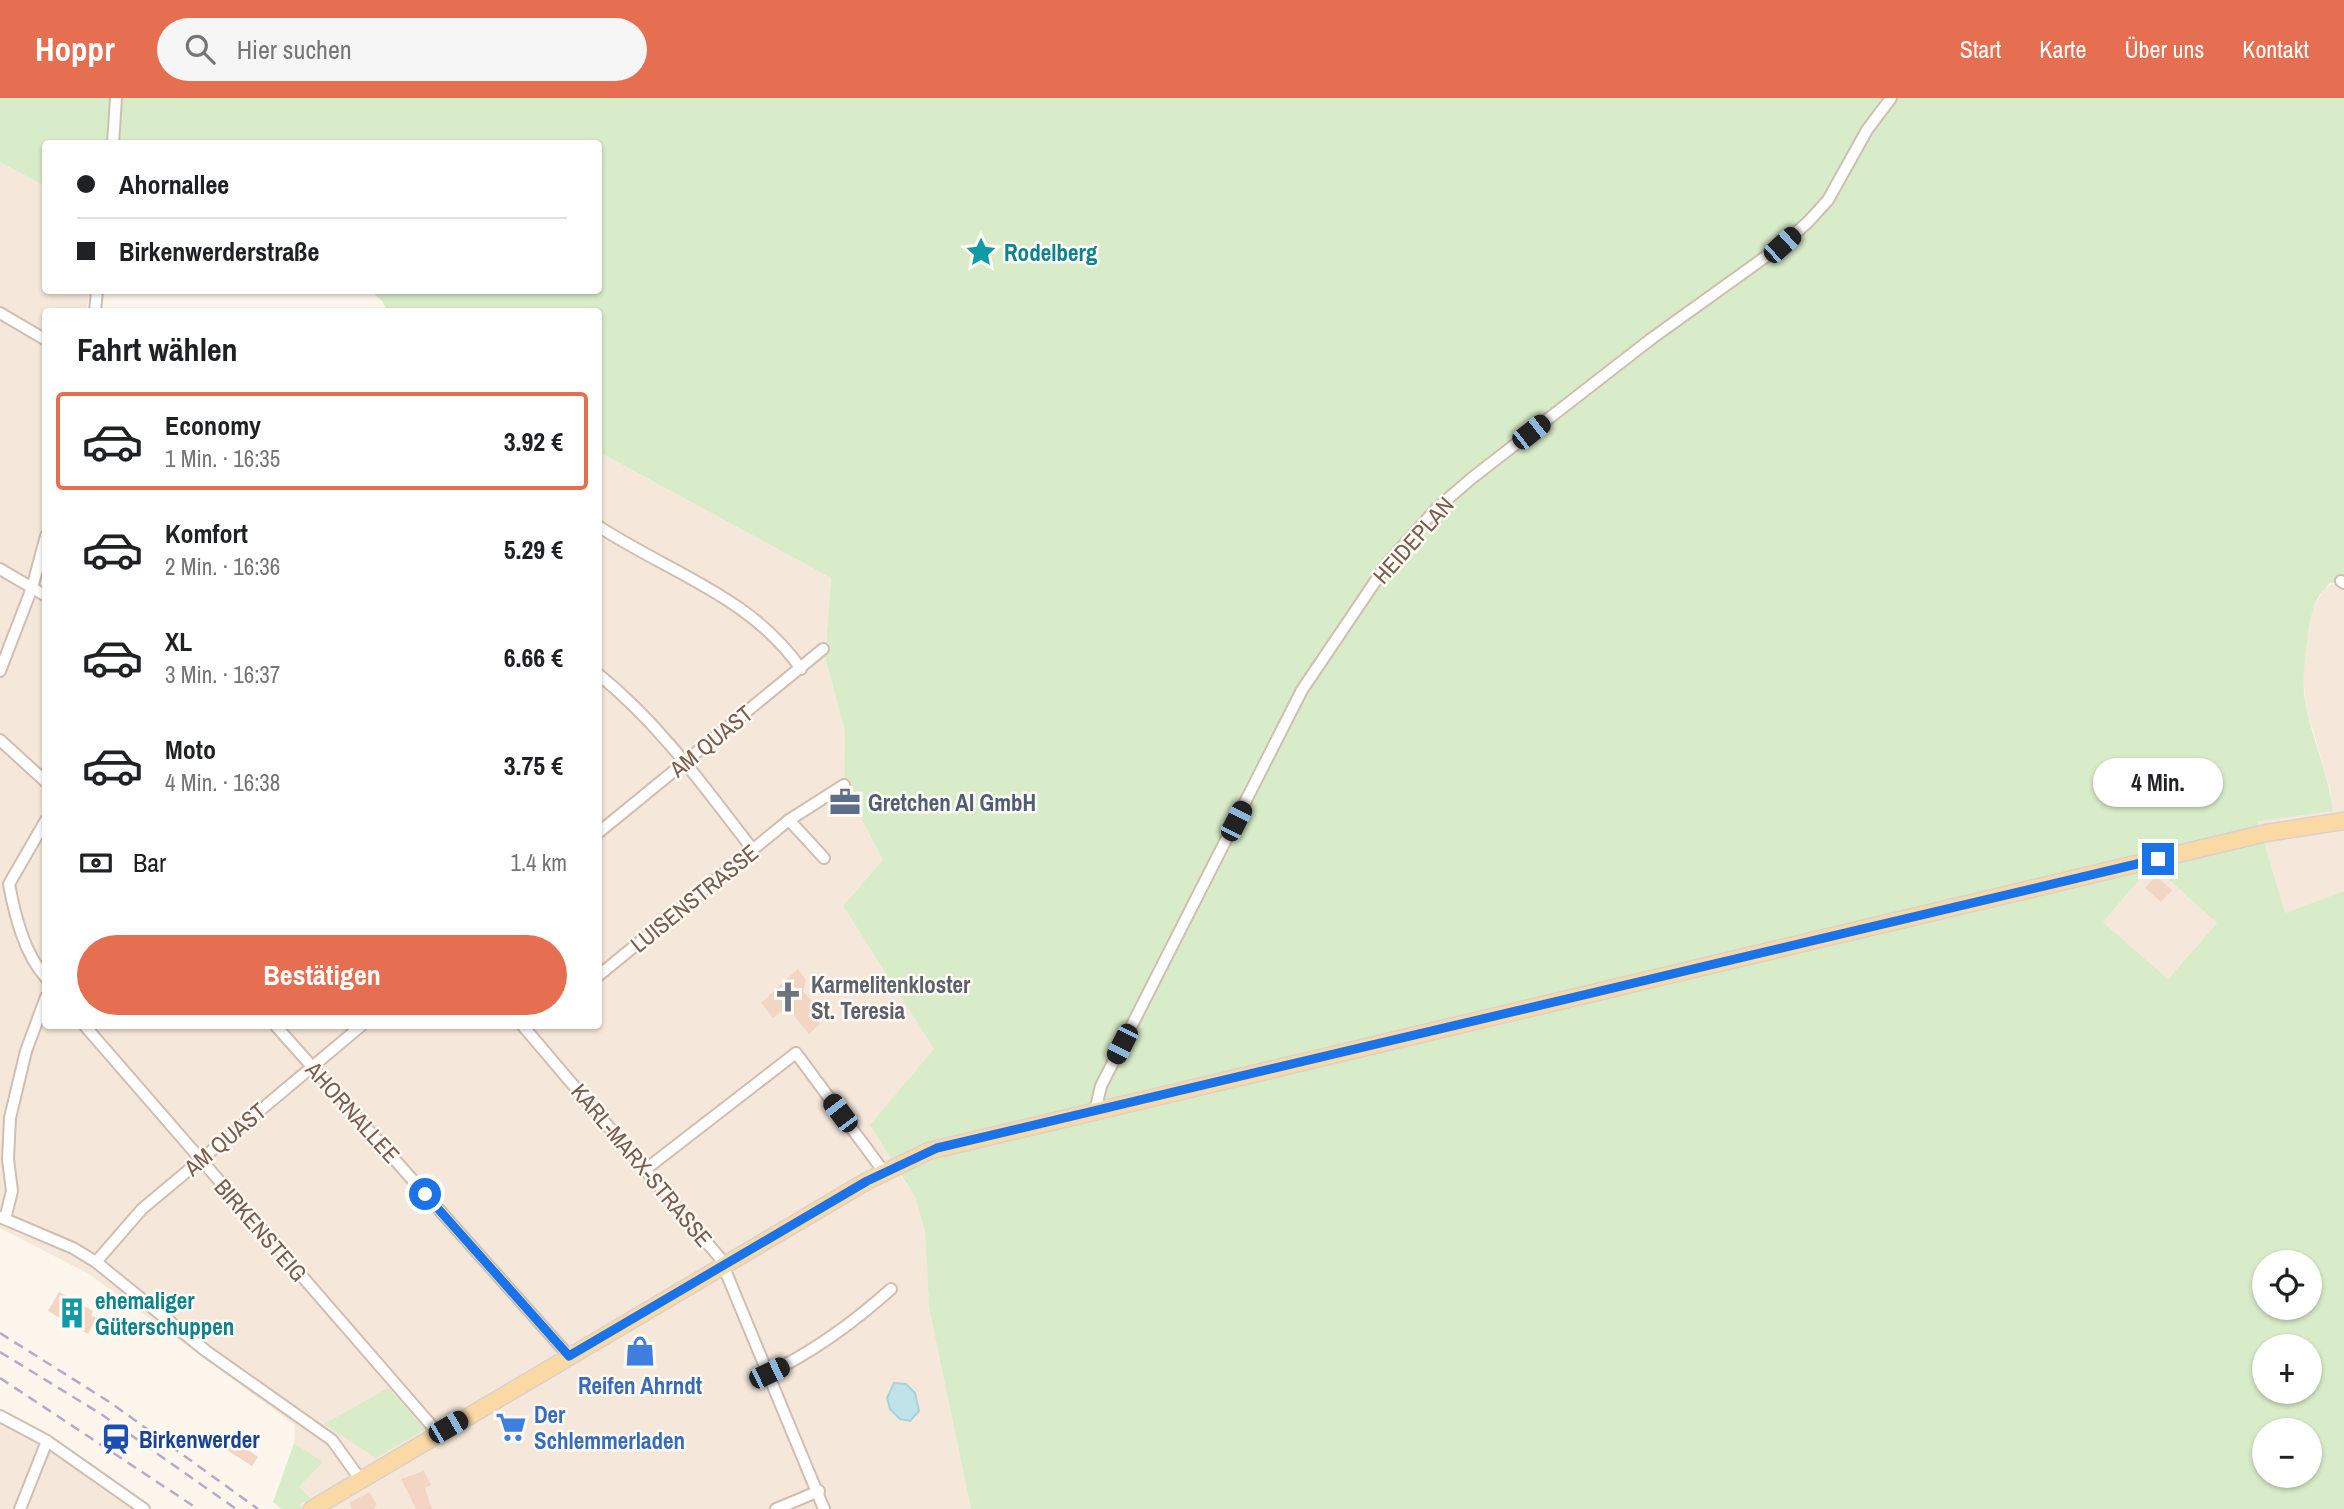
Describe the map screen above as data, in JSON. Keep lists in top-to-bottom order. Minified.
{"streets":{"street":["HEIDEPLAN","AM QUAST","LUISENSTRASSE","AHORNALLEE","KARL-MARX-STRASSE","BIRKENSTEIG"]},"crossings":[["AM QUAST","AHORNALLEE"],["AM QUAST","BIRKENSTEIG"]],"places":{"place":["Rodelberg"],"office":["Gretchen AI GmbH"],"church":["Karmelitenkloster St. Teresia"],"building":["ehemaliger Güterschuppen"],"shop":["Reifen Ahrndt"],"supermarket":["Der Schlemmerladen"],"station":["Birkenwerder"]},"page":{"header":"Hoppr","search":"Hier suchen","nav":["Start","Karte","Über uns","Kontakt"],"banner":["Ahornallee","Birkenwerderstraße"],"heading":"Fahrt wählen","list":[{"name":"Economy","note":"1 Min. · 16:35","value":"3.92 €"},{"name":"Komfort","note":"2 Min. · 16:36","value":"5.29 €"},{"name":"XL","note":"3 Min. · 16:37","value":"6.66 €"},{"name":"Moto","note":"4 Min. · 16:38","value":"3.75 €"}],"bubble":"4 Min.","pay":["Bar","1.4 km"],"buttons":"Bestätigen","map_buttons":["+","−"]}}
